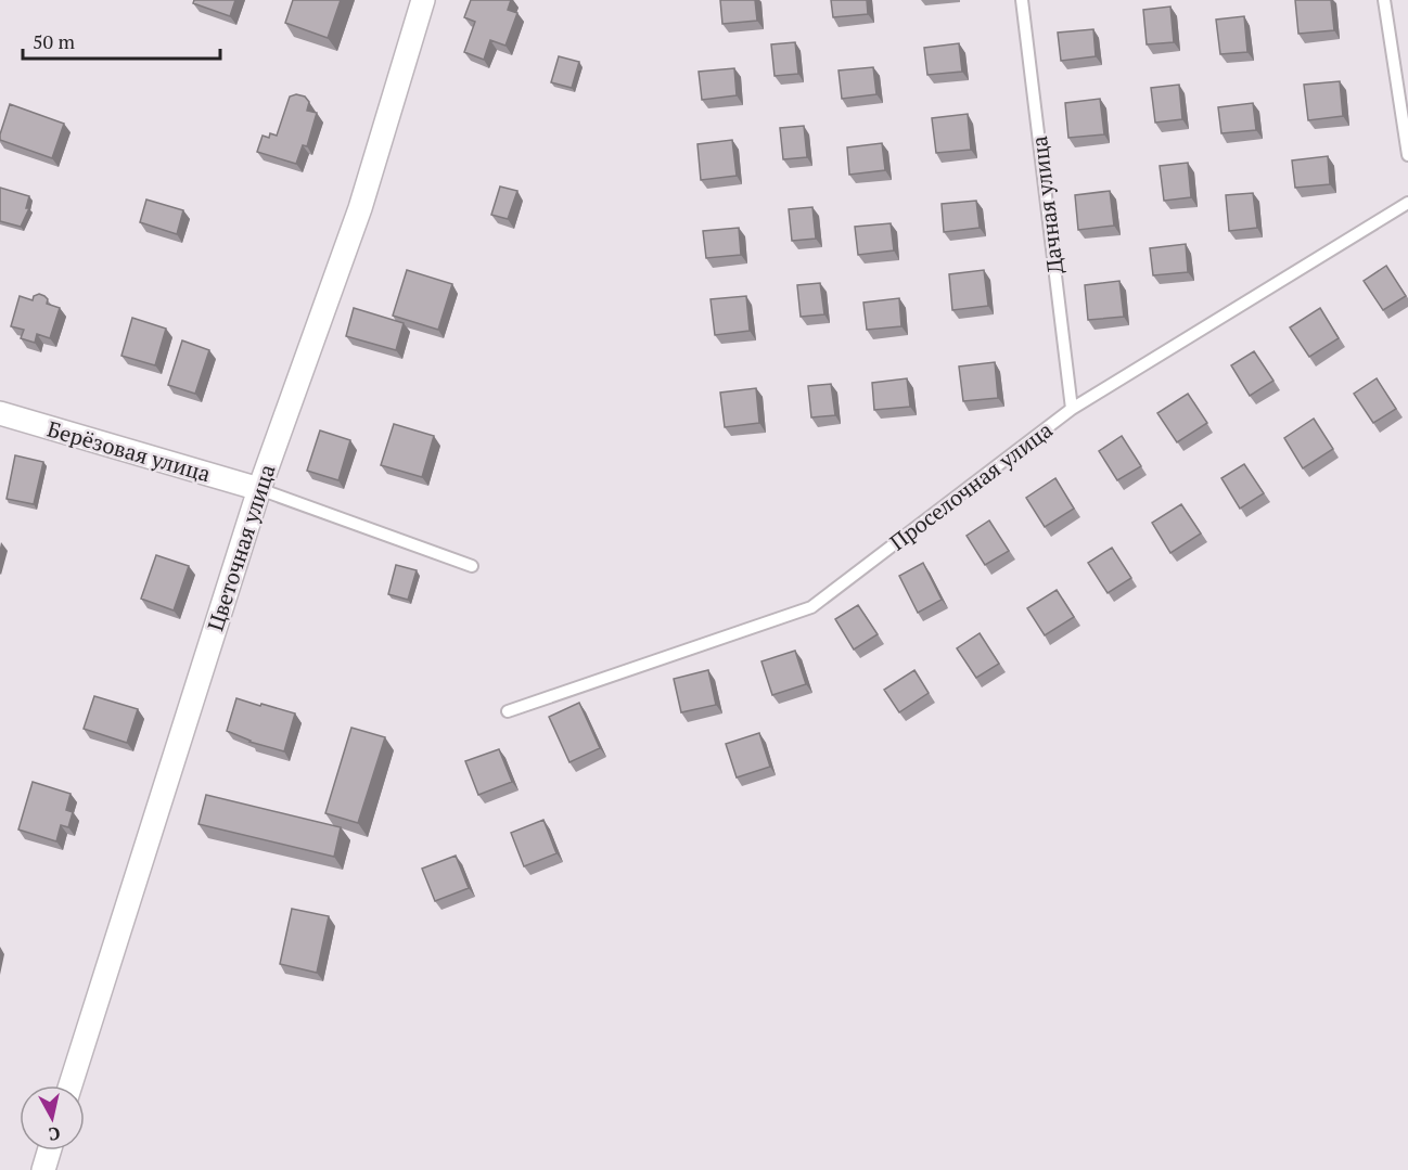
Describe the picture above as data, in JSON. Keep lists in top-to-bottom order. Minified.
{"streets":{"street":["Берёзовая улица","Цветочная улица"],"lane":["Дачная улица","Проселочная улица"]},"crossings":[["Дачная улица","Проселочная улица"],["Берёзовая улица","Цветочная улица"]],"scale_bar":"50 m","north":"bottom"}
